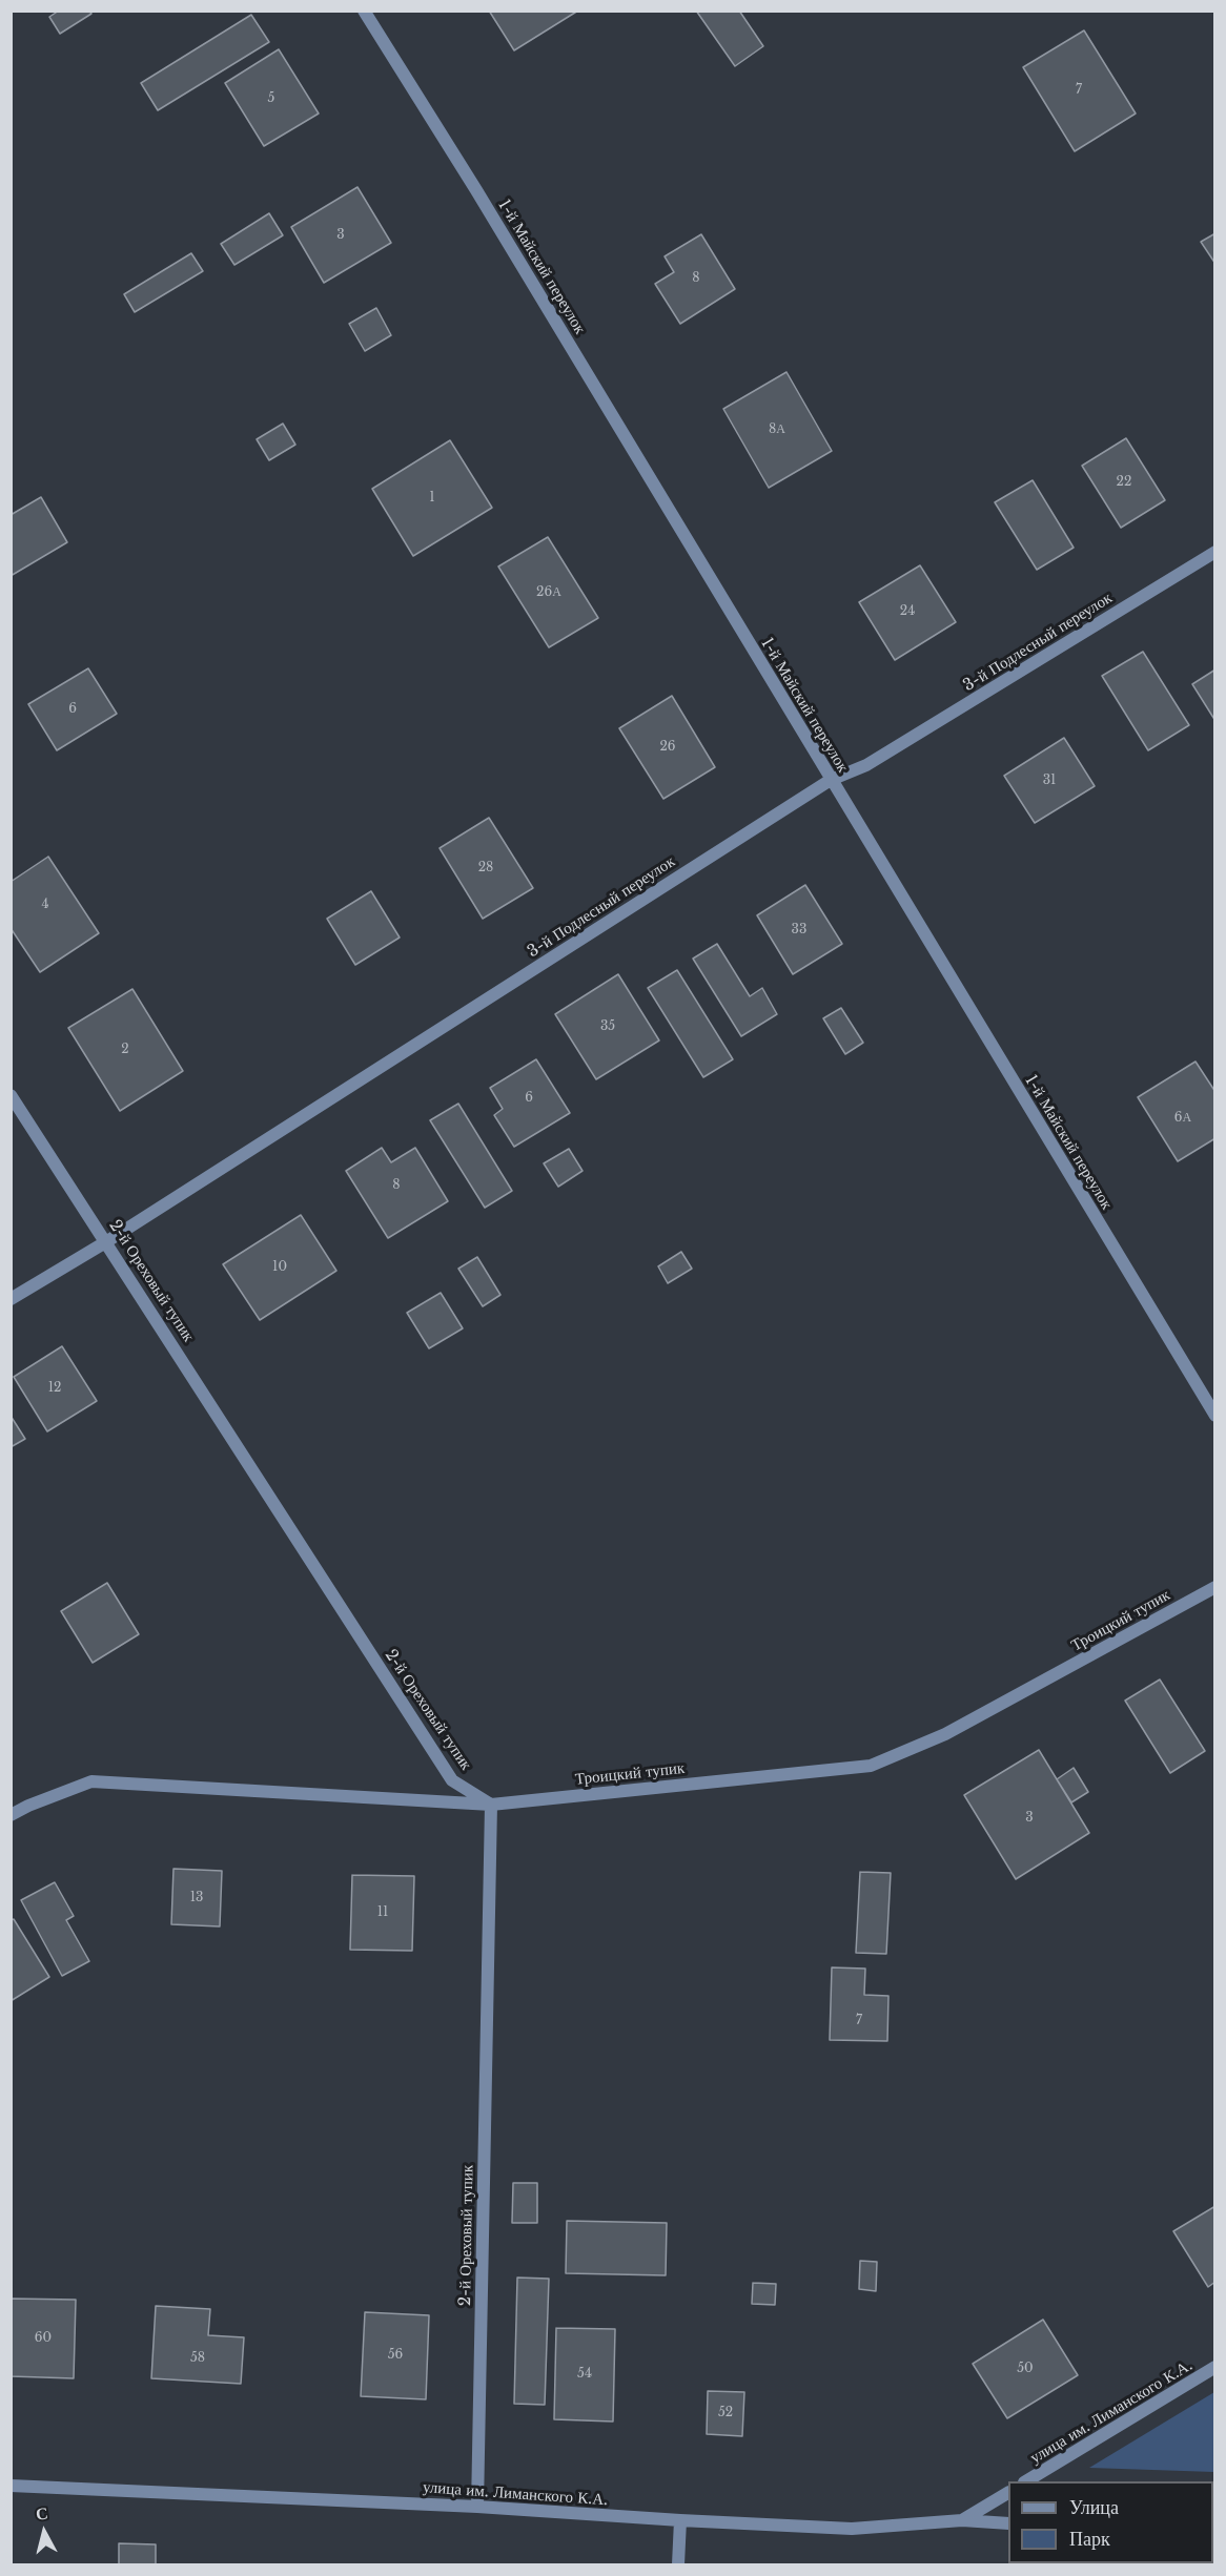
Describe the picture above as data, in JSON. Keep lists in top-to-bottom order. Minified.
{"streets":{"street":["1-й Майский переулок","3-й Подлесный переулок","2-й Ореховый тупик","Троицкий тупик","улица им. Лиманского К.А."]},"crossings":[["1-й Майский переулок","3-й Подлесный переулок"],["3-й Подлесный переулок","2-й Ореховый тупик"],["2-й Ореховый тупик","Троицкий тупик"],["2-й Ореховый тупик","улица им. Лиманского К.А."]],"house_numbers":["7","5","3","8","8А","22","1","26А","24","6","26","31","28","4","33","35","2","6","6А","8","10","12","3","13","11","7","60","56","58","50","54","52"],"legend":["Улица","Парк"],"north":"top"}
